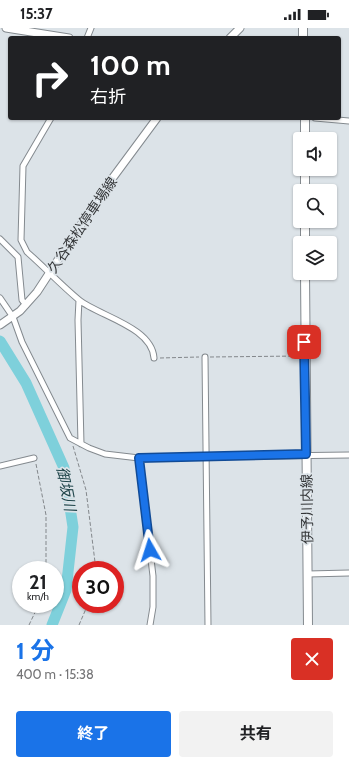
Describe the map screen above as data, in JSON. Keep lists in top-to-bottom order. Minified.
{"streets":{"main road":["久谷森松停車場線","伊予川内線"]},"water":["御坂川"],"page":{"status":"15:37","turn":["100 m","右折"],"speed":"21 km/h","limit":"30","heading":["1 分","400 m · 15:38"],"buttons":["終了","共有"]}}
